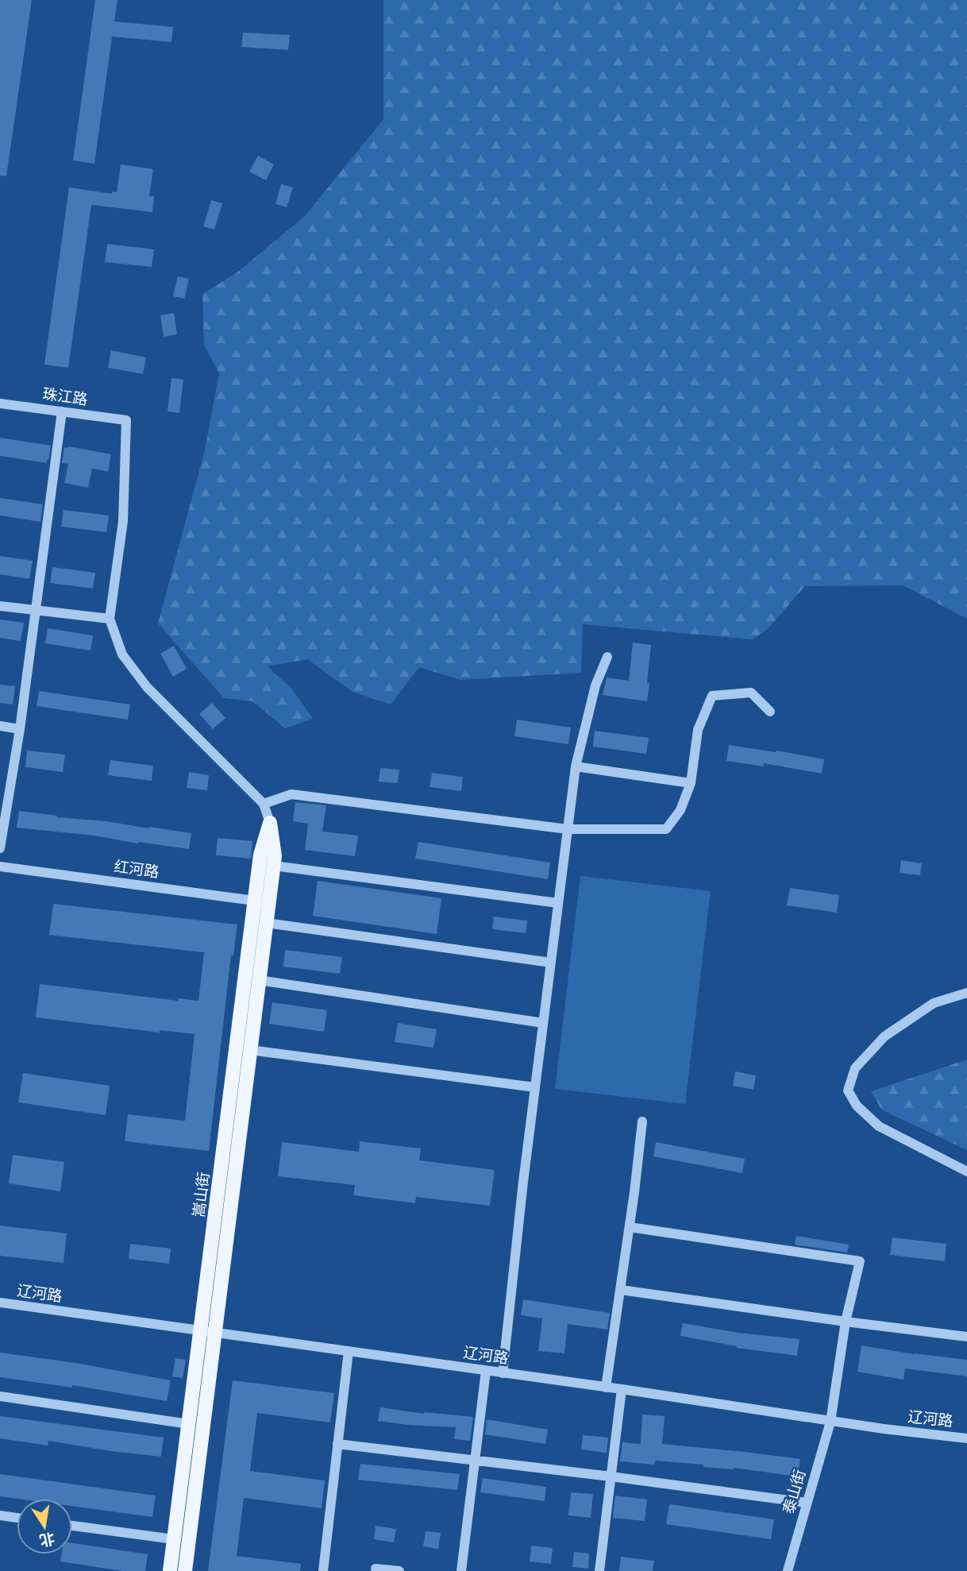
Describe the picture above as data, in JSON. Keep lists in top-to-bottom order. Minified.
{"streets":{"main road":["嵩山街"],"street":["珠江路","红河路","辽河路","泰山街"]},"crossings":[["红河路","嵩山街"],["嵩山街","辽河路"],["辽河路","泰山街"]],"north":"bottom"}
